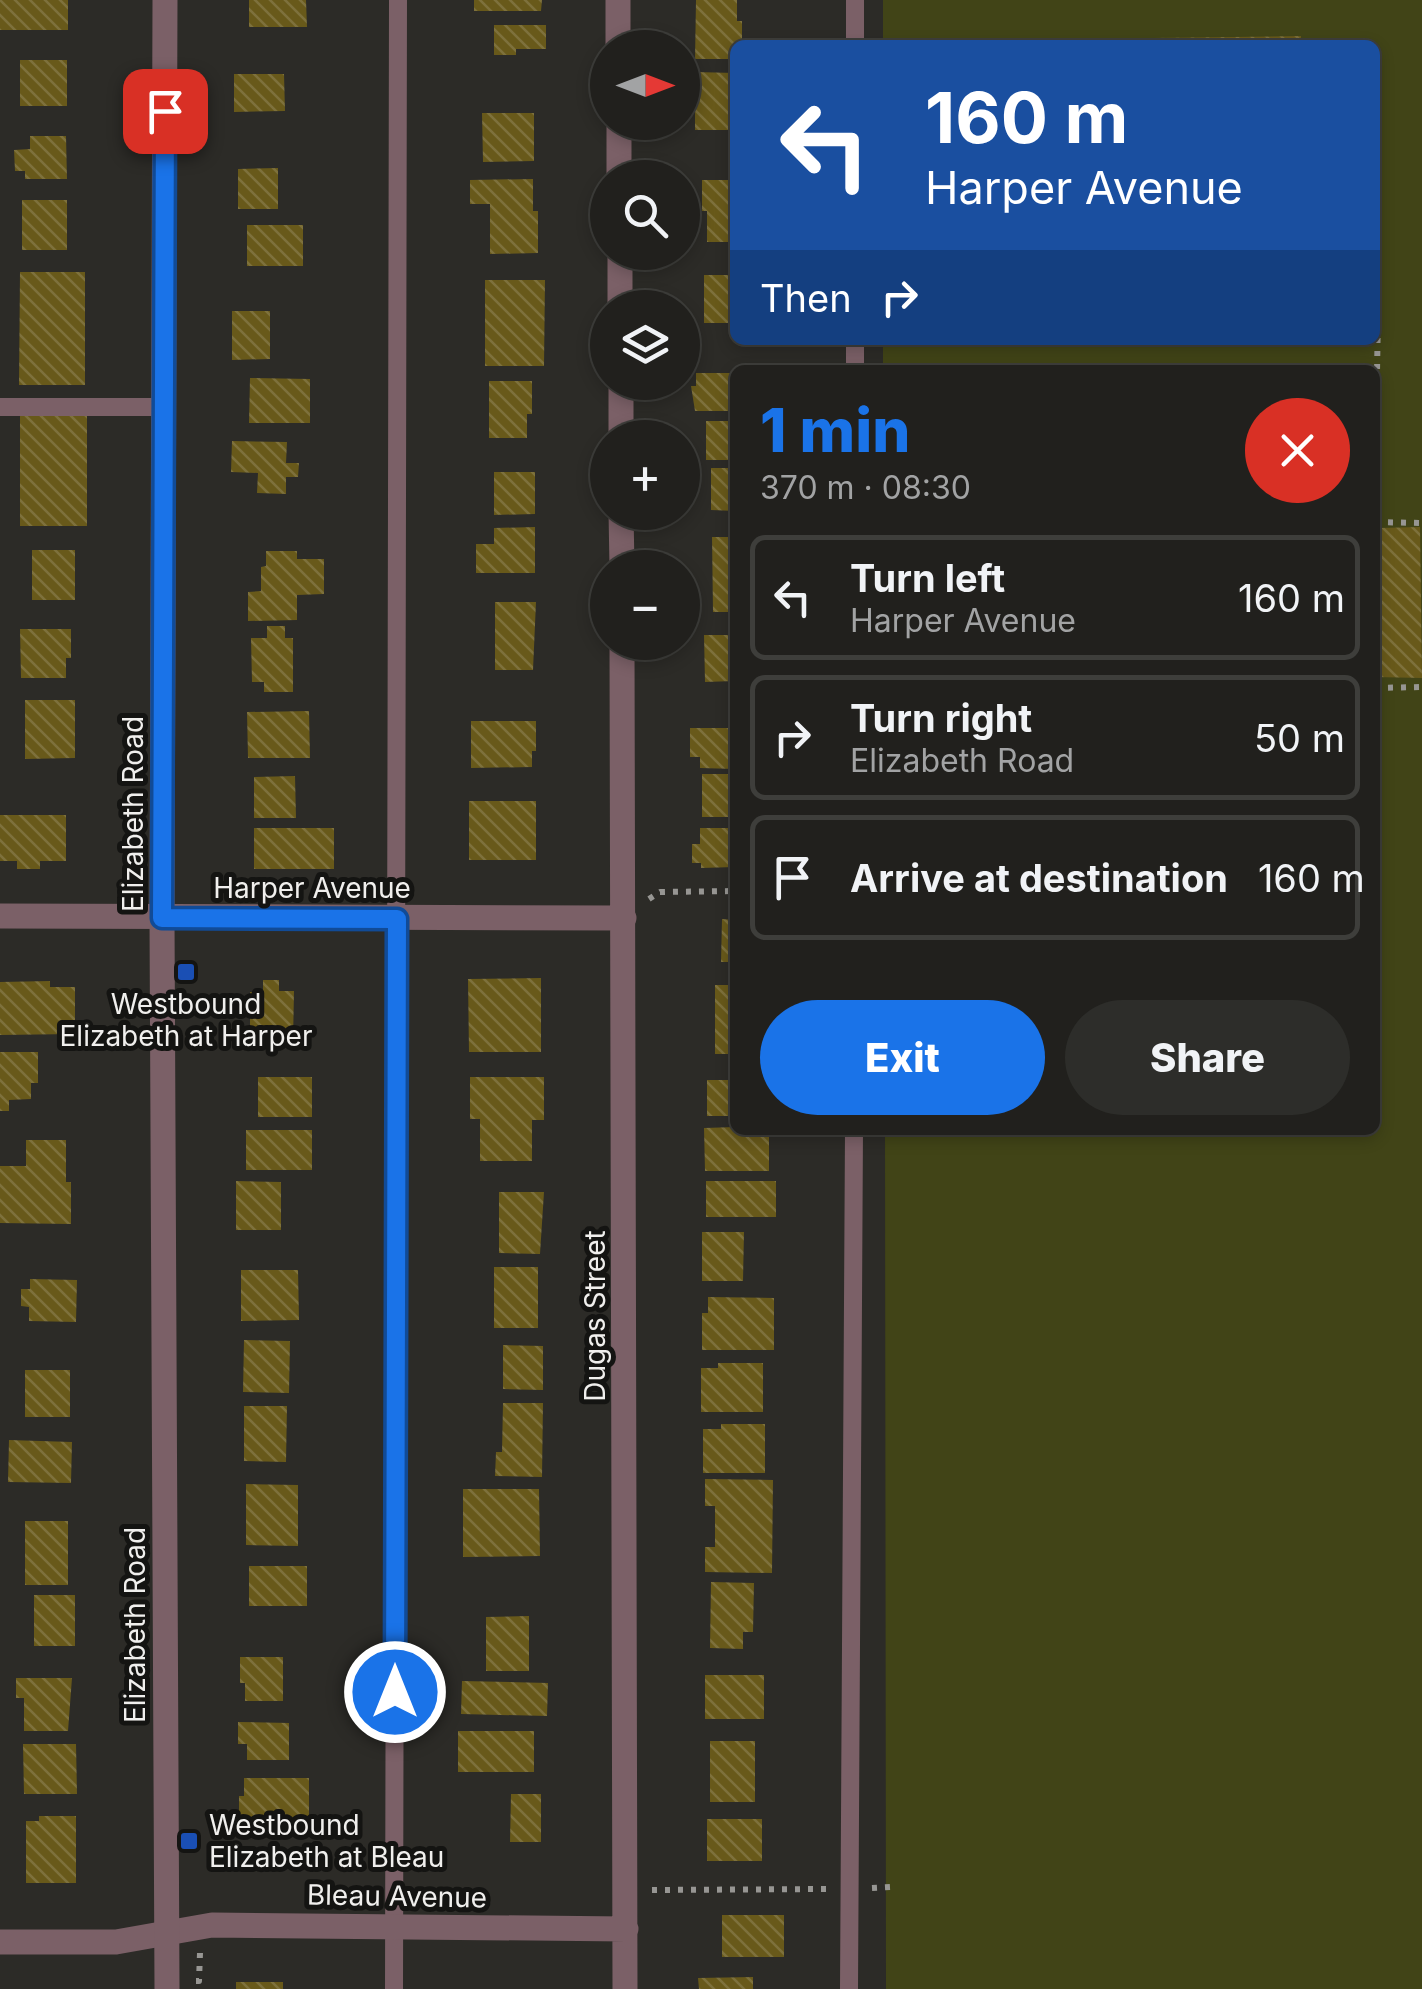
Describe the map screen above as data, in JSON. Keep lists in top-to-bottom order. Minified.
{"streets":{"street":["Elizabeth Road","Harper Avenue","Dugas Street","Bleau Avenue"]},"crossings":[["Elizabeth Road","Harper Avenue"],["Elizabeth Road","Bleau Avenue"],["Harper Avenue","Dugas Street"],["Dugas Street","Bleau Avenue"]],"places":{"transit":["Westbound Elizabeth at Harper","Westbound Elizabeth at Bleau"]},"north":"right","page":{"map_buttons":["+","−"],"turn":["160 m","Harper Avenue"],"then":"Then","heading":["1 min","370 m · 08:30"],"list":[{"name":"Turn left","note":"Harper Avenue","value":"160 m"},{"name":"Turn right","note":"Elizabeth Road","value":"50 m"},{"name":"Arrive at destination","value":"160 m"}],"buttons":["Exit","Share"]}}
